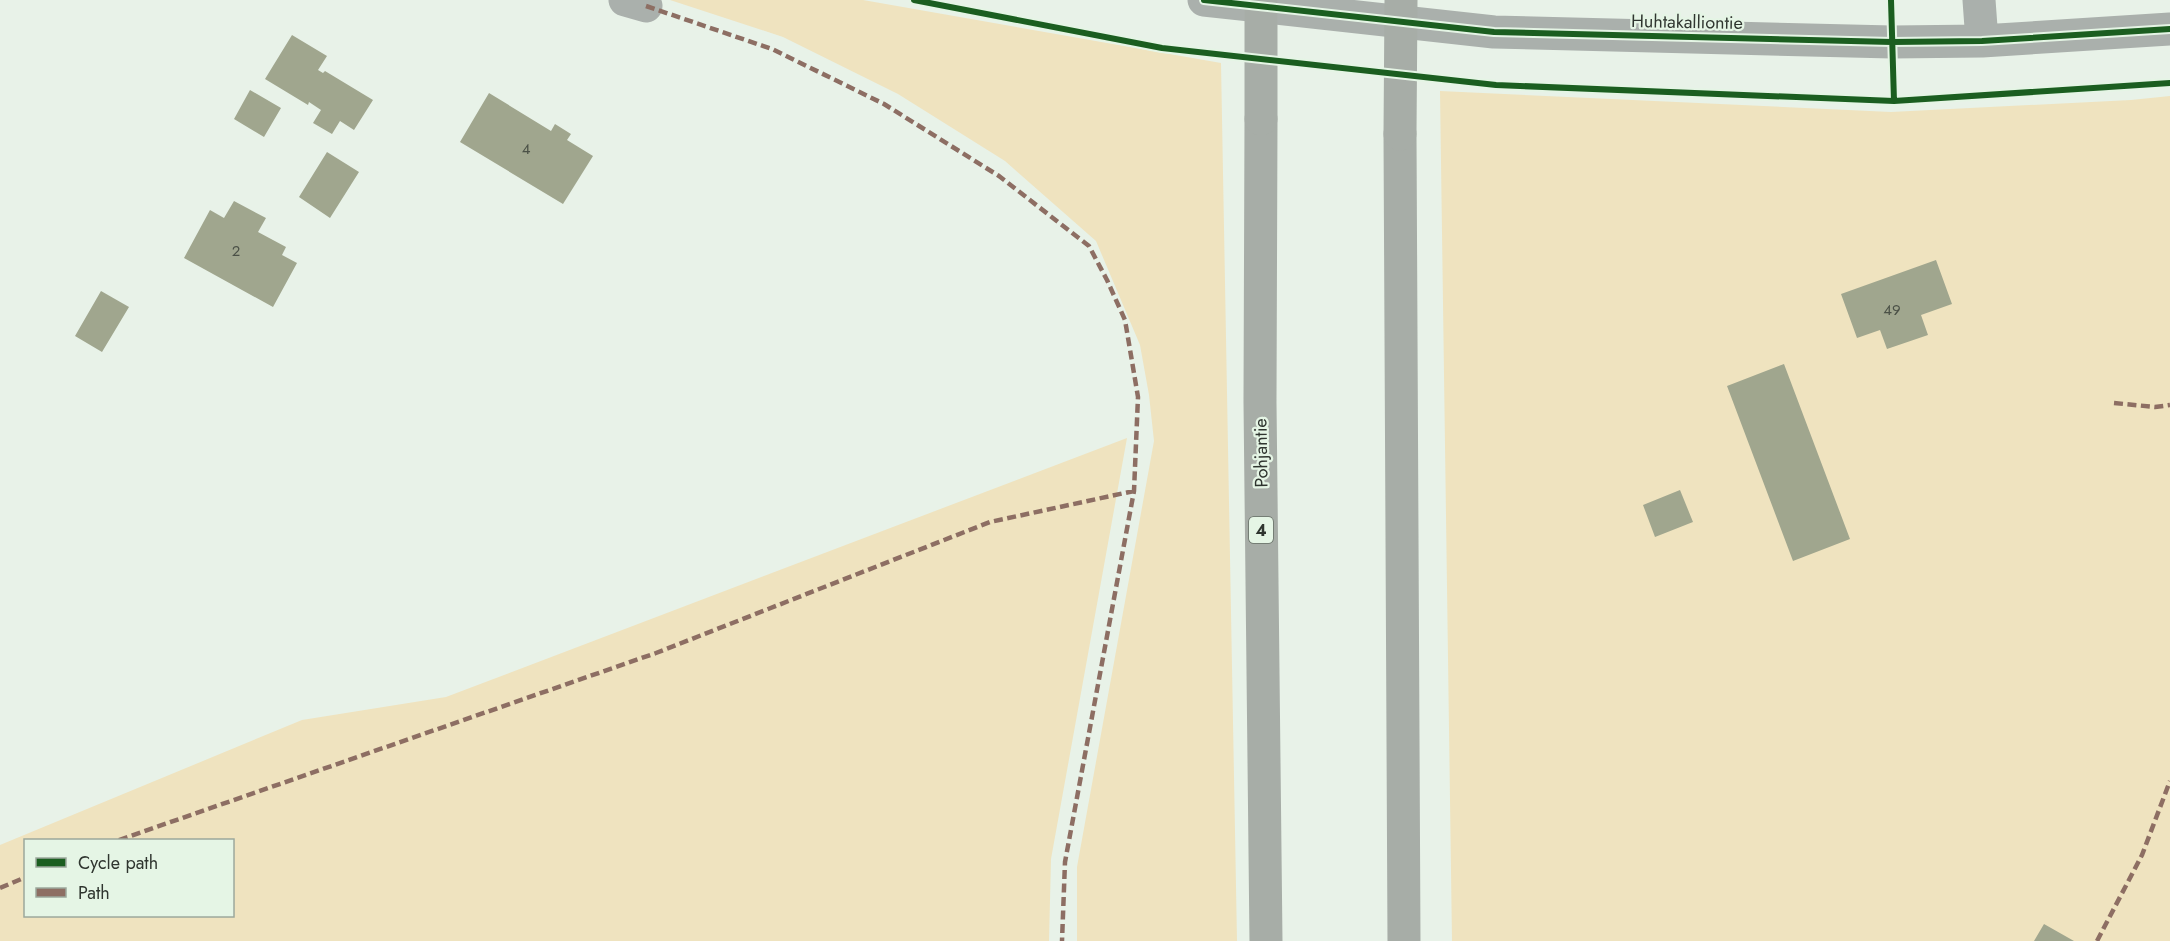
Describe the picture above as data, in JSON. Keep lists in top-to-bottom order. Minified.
{"streets":{"highway":["Pohjantie","4"],"street":["Huhtakalliontie"]},"house_numbers":["4","2","49"],"legend":["Cycle path","Path"]}
